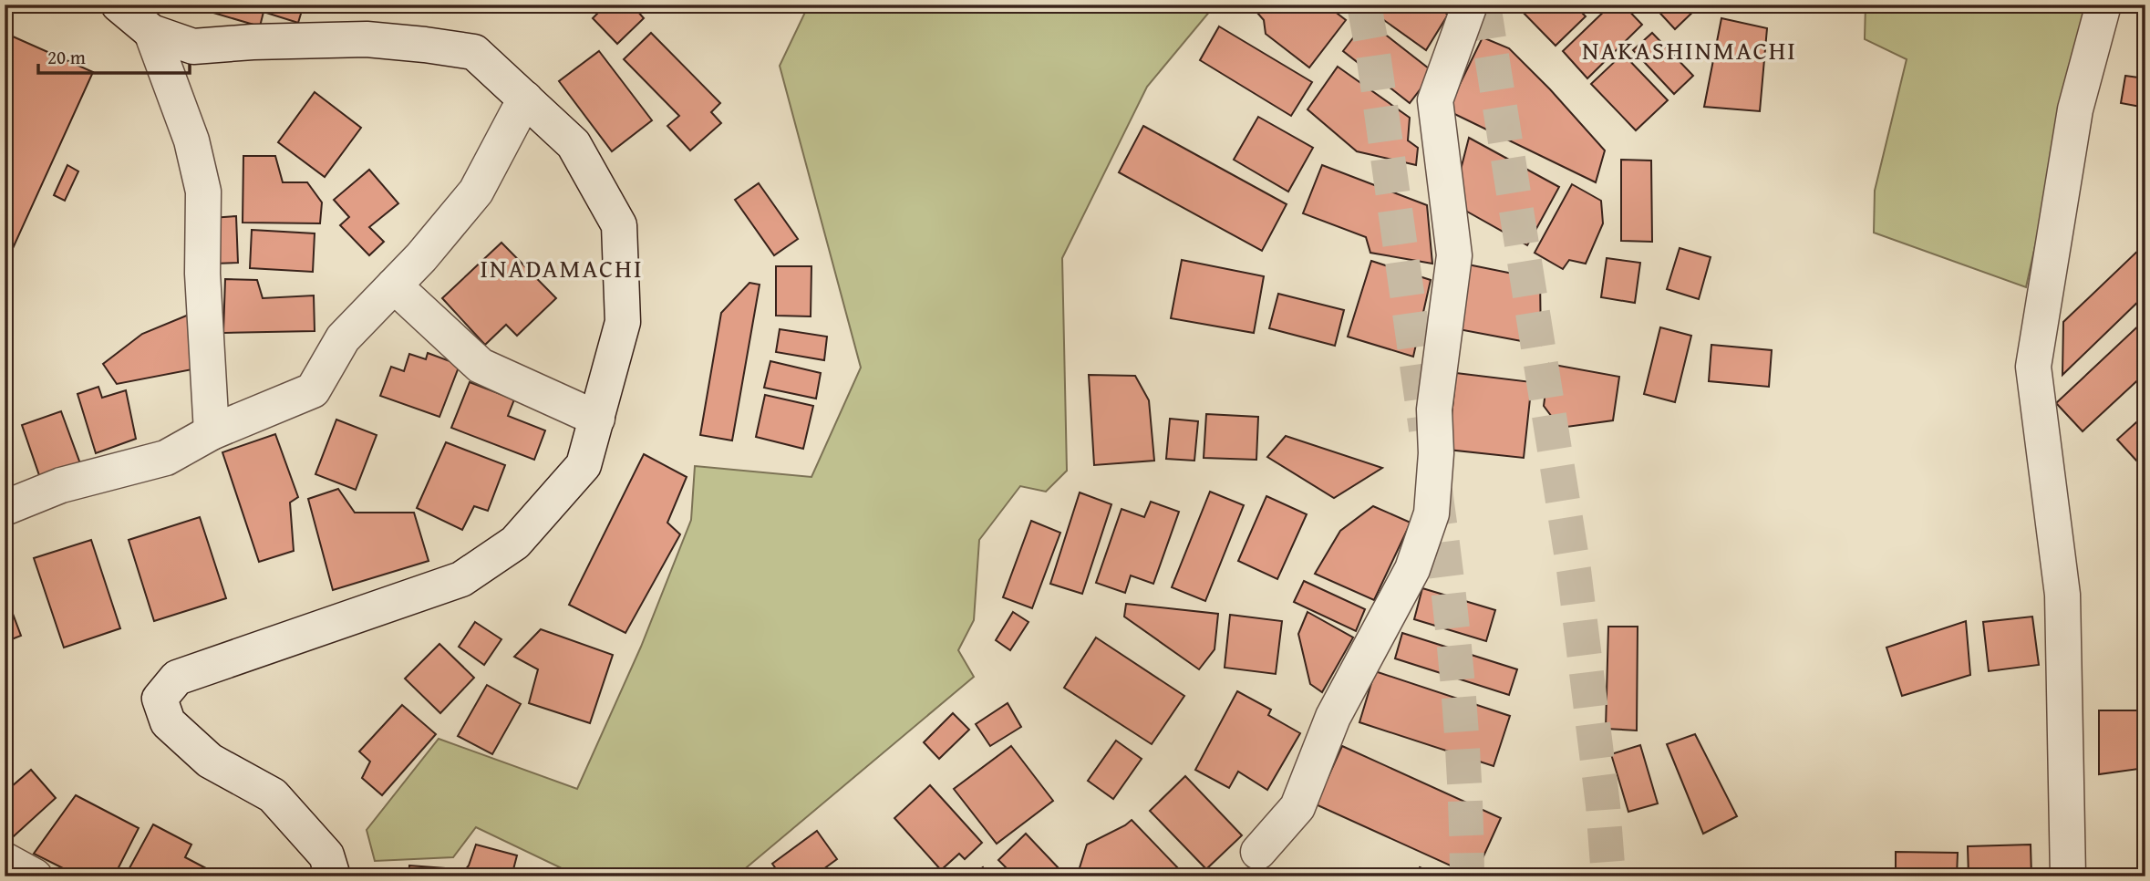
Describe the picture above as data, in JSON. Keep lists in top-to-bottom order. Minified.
{"districts":["NAKASHINMACHI","INADAMACHI"],"scale_bar":"20 m"}
